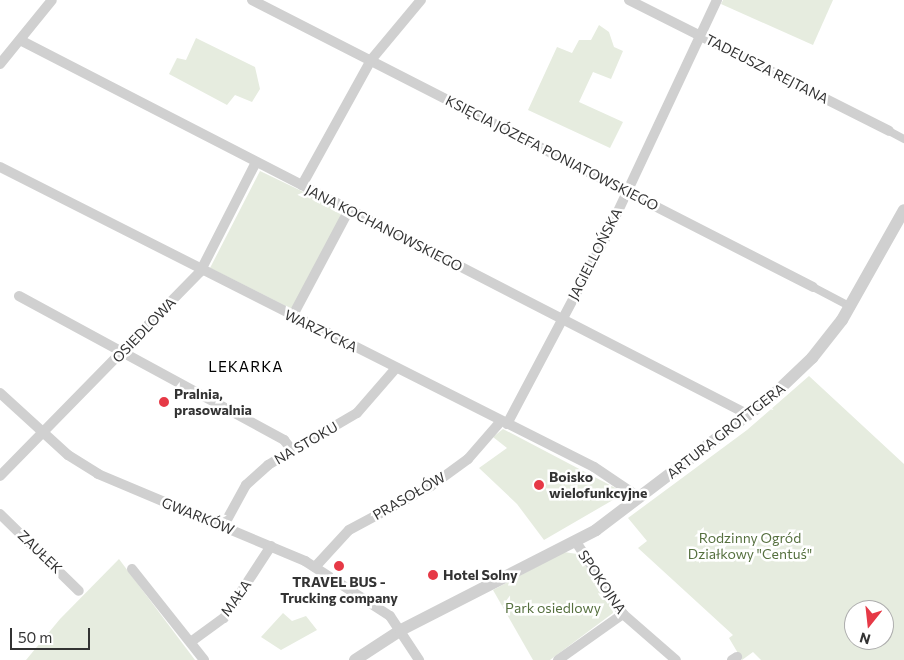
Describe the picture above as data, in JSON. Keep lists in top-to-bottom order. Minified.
{"streets":{"street":["TADEUSZA REJTANA","KSIĘCIA JÓZEFA PONIATOWSKIEGO","JANA KOCHANOWSKIEGO","JAGIELLOŃSKA","OSIEDLOWA","WARZYCKA","ARTURA GROTTGERA","NA STOKU","PRASOŁÓW","GWARKÓW","ZAUŁEK","SPOKOJNA","MAŁA"]},"crossings":[["TADEUSZA REJTANA","JAGIELLOŃSKA"],["KSIĘCIA JÓZEFA PONIATOWSKIEGO","JAGIELLOŃSKA"],["KSIĘCIA JÓZEFA PONIATOWSKIEGO","ARTURA GROTTGERA"],["JANA KOCHANOWSKIEGO","JAGIELLOŃSKA"],["JANA KOCHANOWSKIEGO","OSIEDLOWA"],["JANA KOCHANOWSKIEGO","ARTURA GROTTGERA"],["JAGIELLOŃSKA","WARZYCKA"],["JAGIELLOŃSKA","PRASOŁÓW"],["OSIEDLOWA","WARZYCKA"],["OSIEDLOWA","GWARKÓW"],["WARZYCKA","ARTURA GROTTGERA"],["WARZYCKA","NA STOKU"],["WARZYCKA","PRASOŁÓW"],["ARTURA GROTTGERA","GWARKÓW"],["ARTURA GROTTGERA","SPOKOJNA"],["NA STOKU","GWARKÓW"],["PRASOŁÓW","GWARKÓW"],["GWARKÓW","MAŁA"]],"districts":["LEKARKA"],"parks":["Rodzinny Ogród Działkowy \"Centuś\"","Park osiedlowy"],"places":["Pralnia, prasowalnia","Boisko wielofunkcyjne","TRAVEL BUS - Trucking company","Hotel Solny"],"scale_bar":"50 m","north":"bottom"}
